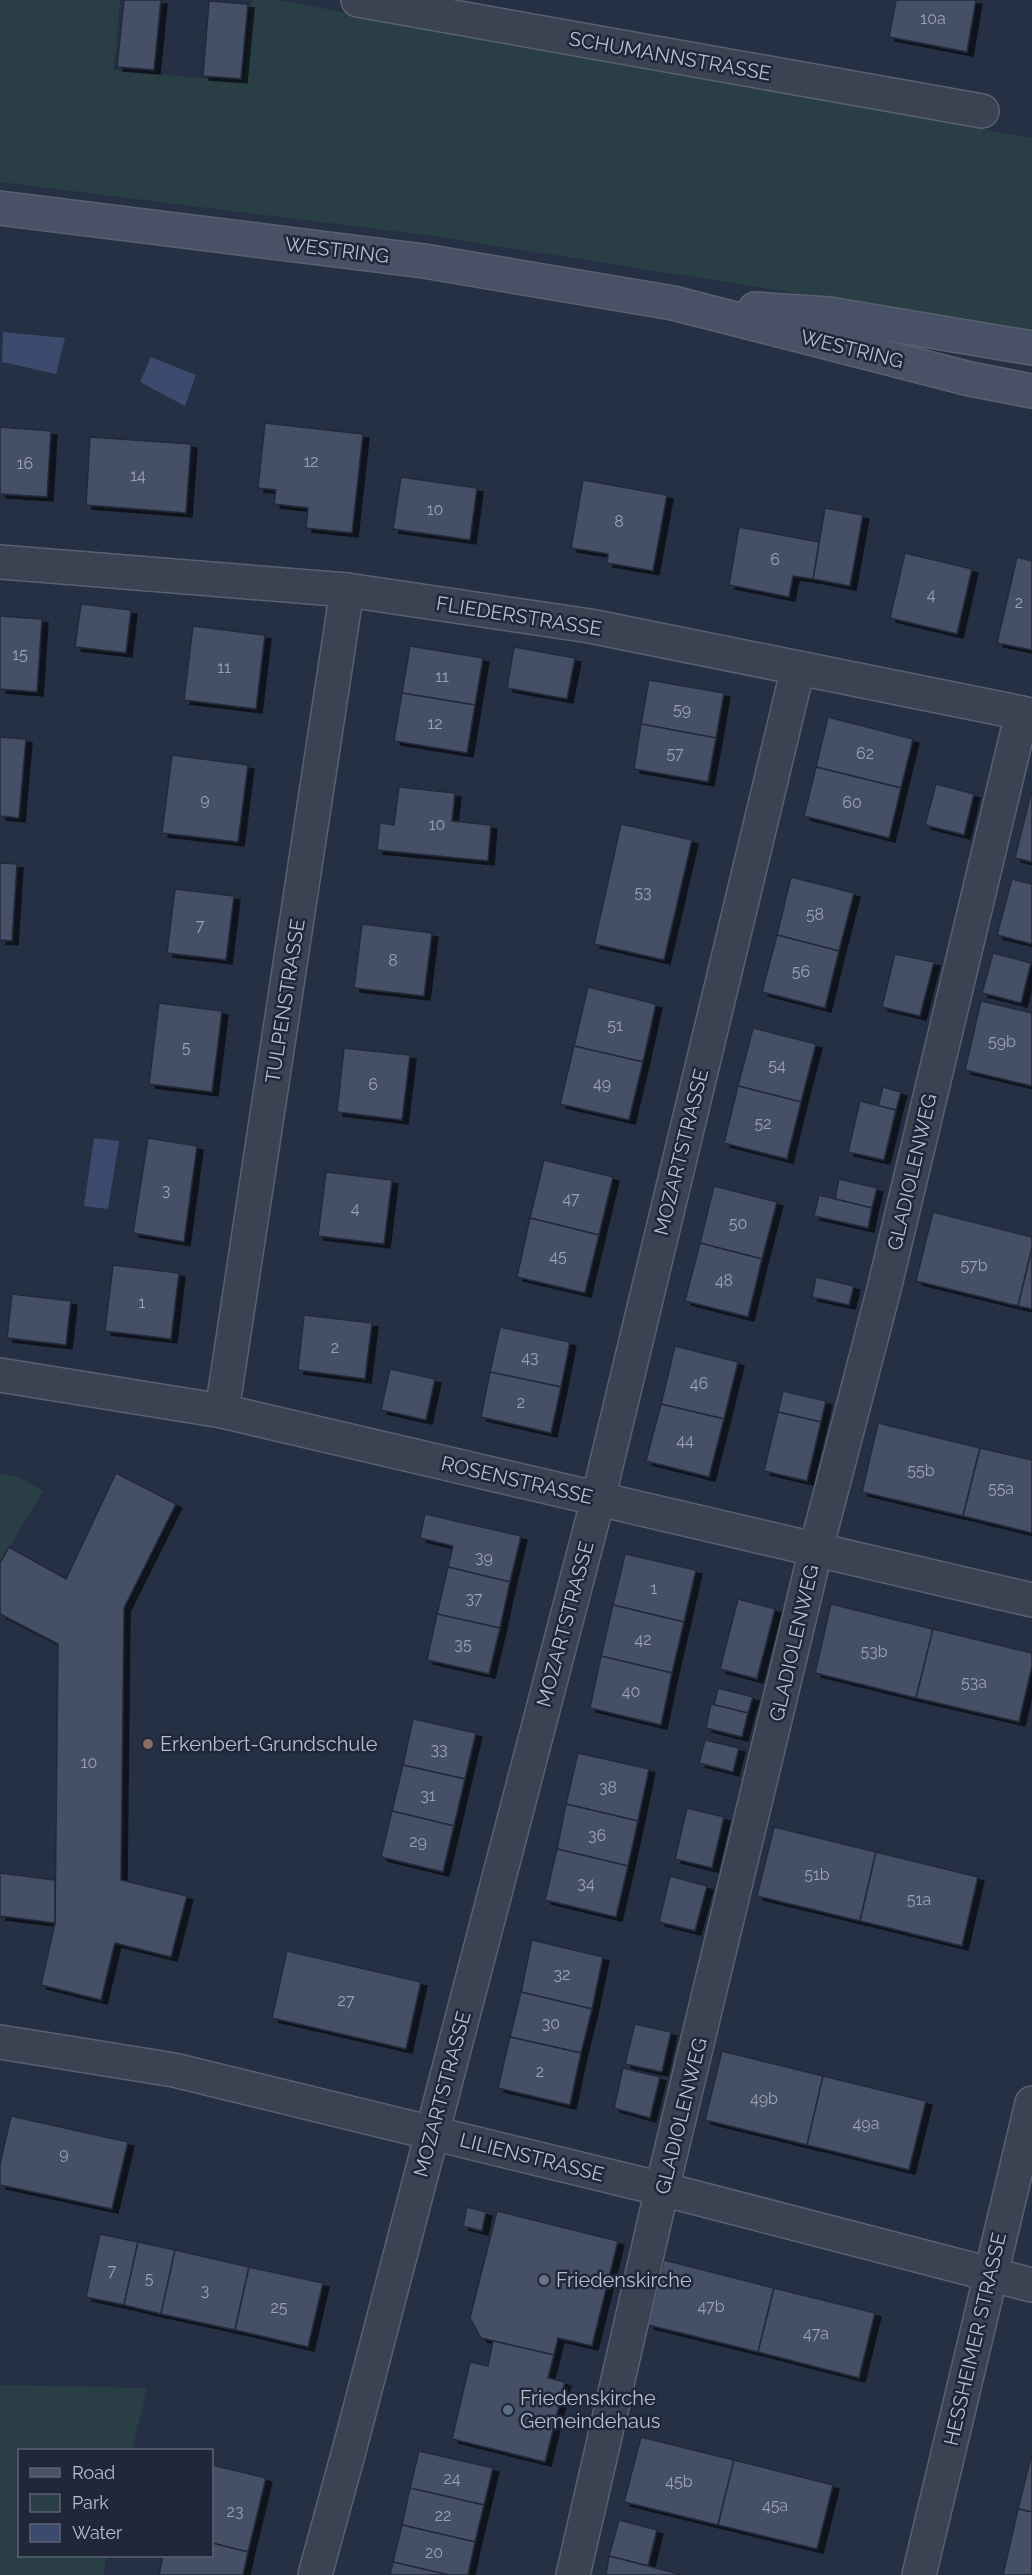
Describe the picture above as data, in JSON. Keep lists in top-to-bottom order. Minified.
{"streets":{"street":["SCHUMANNSTRASSE","WESTRING","FLIEDERSTRASSE","TULPENSTRASSE","MOZARTSTRASSE","GLADIOLENWEG","ROSENSTRASSE","LILIENSTRASSE","HESSHEIMER STRASSE"]},"crossings":[["FLIEDERSTRASSE","TULPENSTRASSE"],["FLIEDERSTRASSE","MOZARTSTRASSE"],["FLIEDERSTRASSE","GLADIOLENWEG"],["TULPENSTRASSE","ROSENSTRASSE"],["MOZARTSTRASSE","ROSENSTRASSE"],["MOZARTSTRASSE","LILIENSTRASSE"],["GLADIOLENWEG","ROSENSTRASSE"],["GLADIOLENWEG","LILIENSTRASSE"],["LILIENSTRASSE","HESSHEIMER STRASSE"]],"places":["Erkenbert-Grundschule","Friedenskirche","Friedenskirche Gemeindehaus"],"house_numbers":["10a","12","16","14","10","8","6","4","2","15","11","11","59","12","57","62","9","60","10","53","58","7","8","56","51","59b","5","54","49","6","52","3","47","4","50","45","57b","48","1","2","43","46","2","44","55b","55a","39","1","37","42","35","53b","53a","40","33","10","38","31","36","29","51b","34","51a","32","27","30","2","49b","49a","9","7","5","3","47b","25","47a","24","45b","45a","23","22","20"],"legend":["Road","Park","Water"]}
